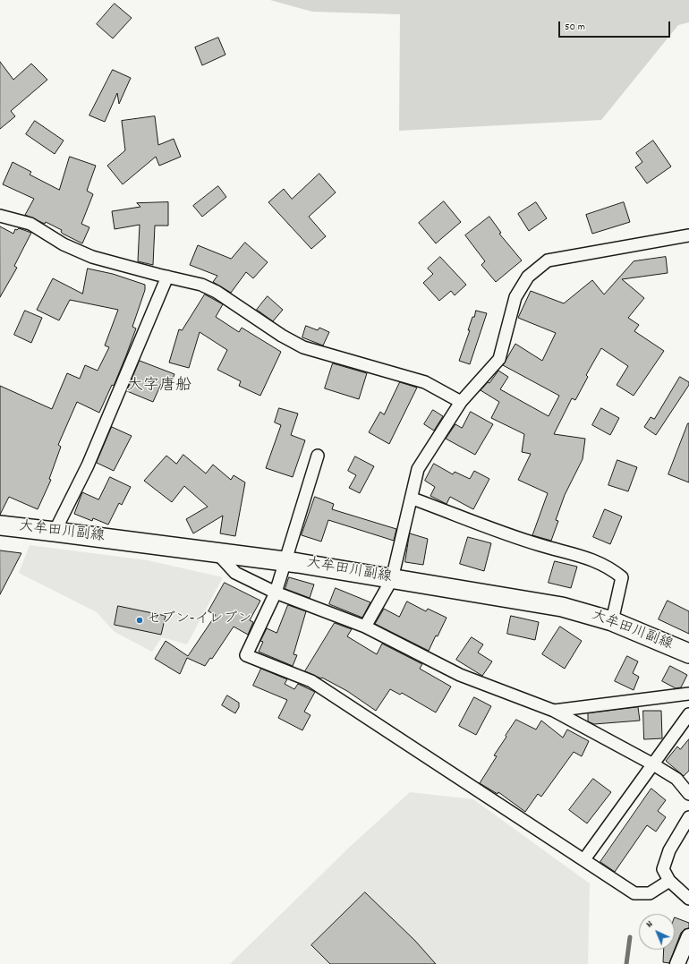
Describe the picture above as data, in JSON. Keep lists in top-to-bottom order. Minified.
{"streets":{"main road":["大牟田川副線"]},"districts":["大字唐船"],"places":["セブン-イレブン"],"scale_bar":"50 m","north":"top left"}
